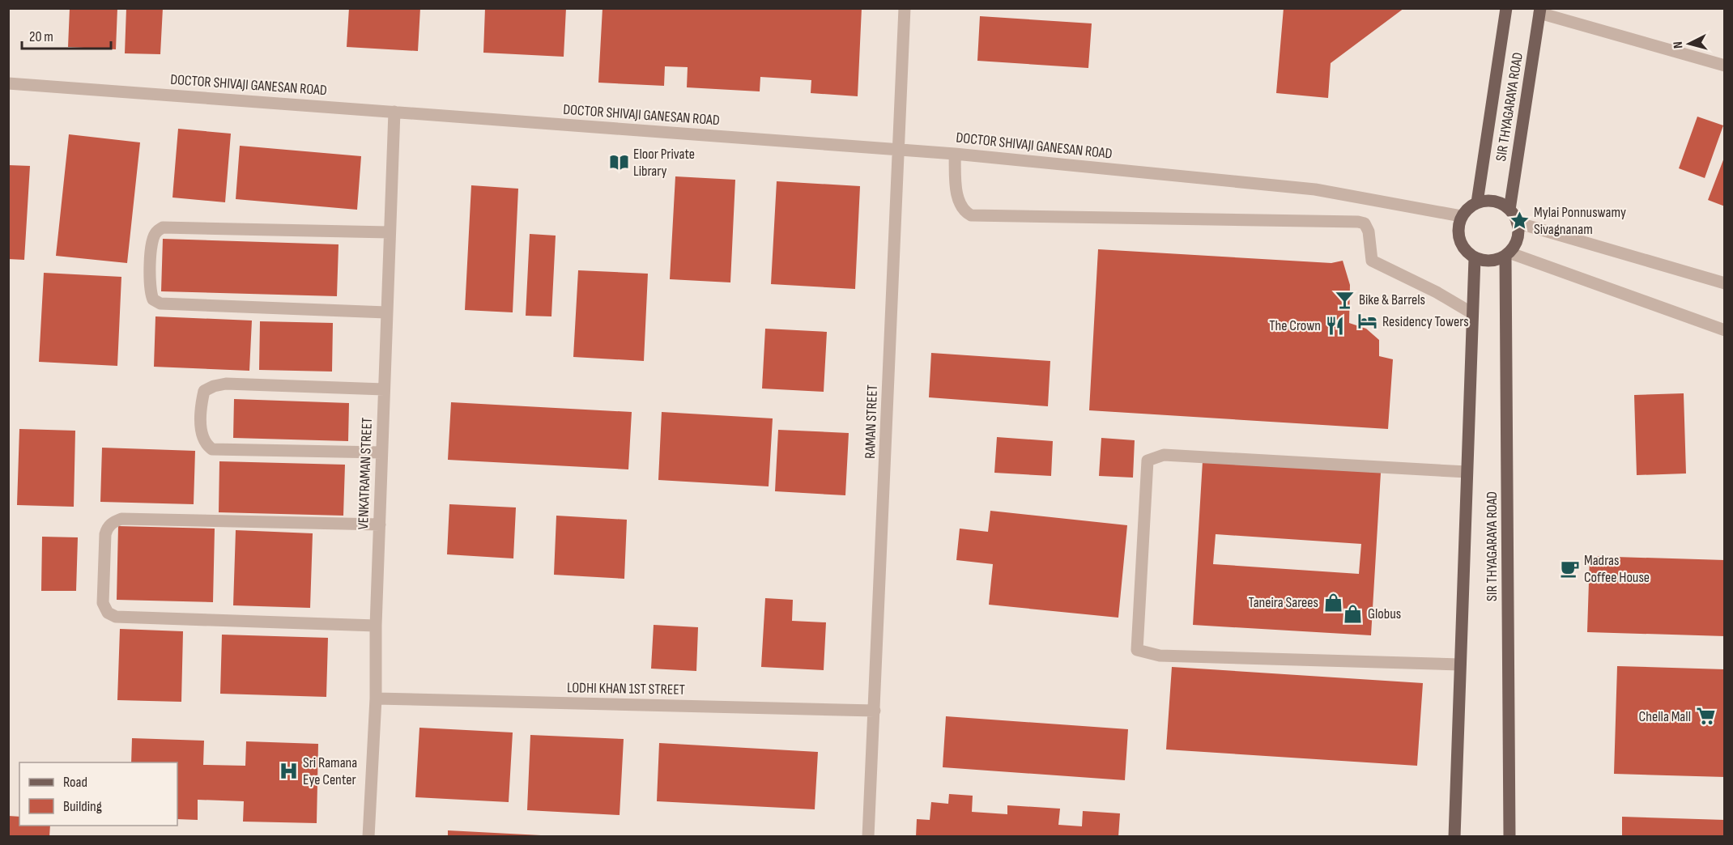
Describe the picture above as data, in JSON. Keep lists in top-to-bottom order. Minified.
{"streets":{"main road":["SIR THYAGARAYA ROAD"],"street":["DOCTOR SHIVAJI GANESAN ROAD","RAMAN STREET","VENKATRAMAN STREET","LODHI KHAN 1ST STREET"]},"crossings":[["DOCTOR SHIVAJI GANESAN ROAD","SIR THYAGARAYA ROAD"],["DOCTOR SHIVAJI GANESAN ROAD","RAMAN STREET"],["DOCTOR SHIVAJI GANESAN ROAD","VENKATRAMAN STREET"],["RAMAN STREET","LODHI KHAN 1ST STREET"],["VENKATRAMAN STREET","LODHI KHAN 1ST STREET"]],"places":{"library":["Eloor Private Library"],"place":["Mylai Ponnuswamy Sivagnanam"],"bar":["Bike & Barrels"],"hotel":["Residency Towers"],"restaurant":["The Crown"],"cafe":["Madras Coffee House"],"shop":["Taneira Sarees","Globus"],"supermarket":["Chella Mall"],"hospital":["Sri Ramana Eye Center"]},"legend":["Road","Building"],"scale_bar":"20 m","north":"left"}
